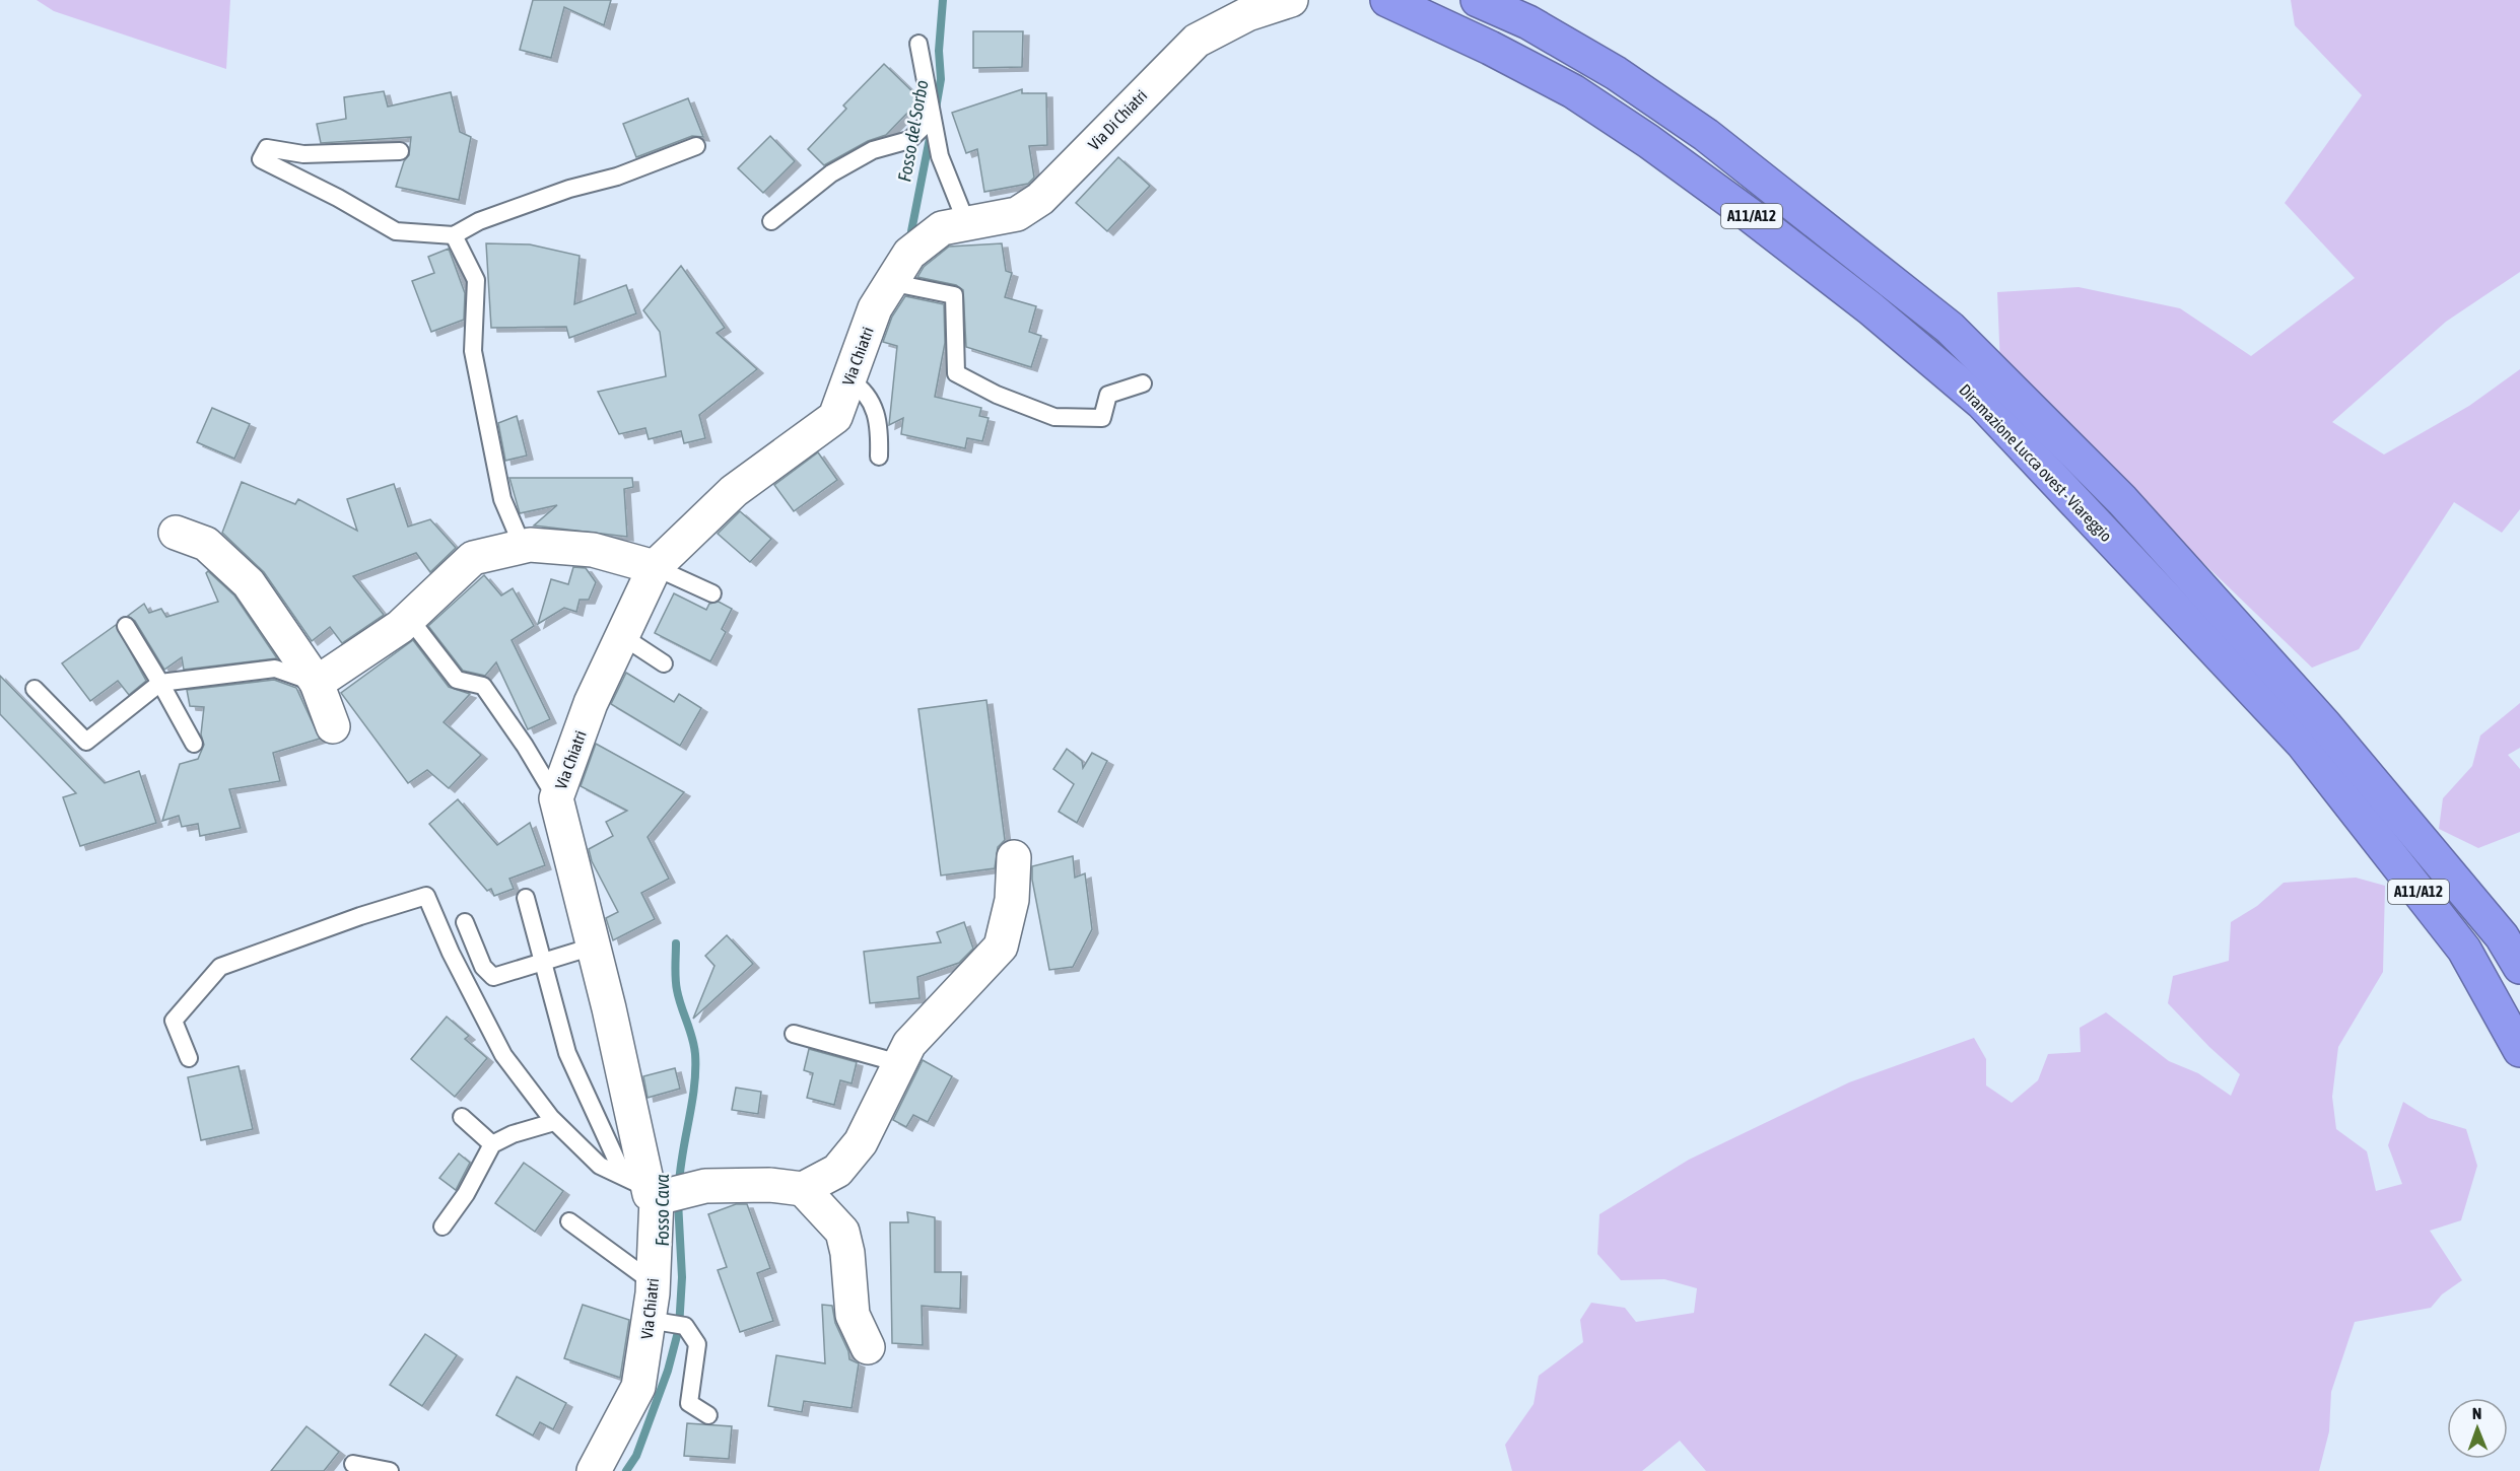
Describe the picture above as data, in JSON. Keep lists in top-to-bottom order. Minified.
{"streets":{"highway":["A11/A12","Diramazione Lucca ovest - Viareggio"],"street":["Via Di Chiatri","Via Chiatri"]},"crossings":[["Via Di Chiatri","Via Chiatri"]],"water":["Fosso del Sorbo","Fosso Cava"],"north":"top"}
